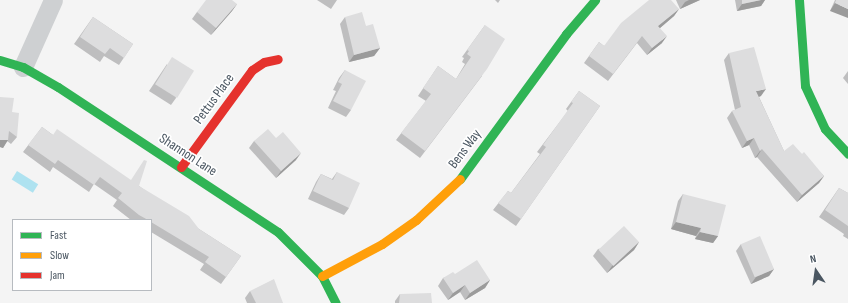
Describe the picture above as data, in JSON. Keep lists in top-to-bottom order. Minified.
{"streets":{"street":["Pettus Place","Bens Way","Shannon Lane"]},"crossings":[["Pettus Place","Shannon Lane"],["Bens Way","Shannon Lane"]],"legend":["Fast","Slow","Jam"],"north":"top"}
